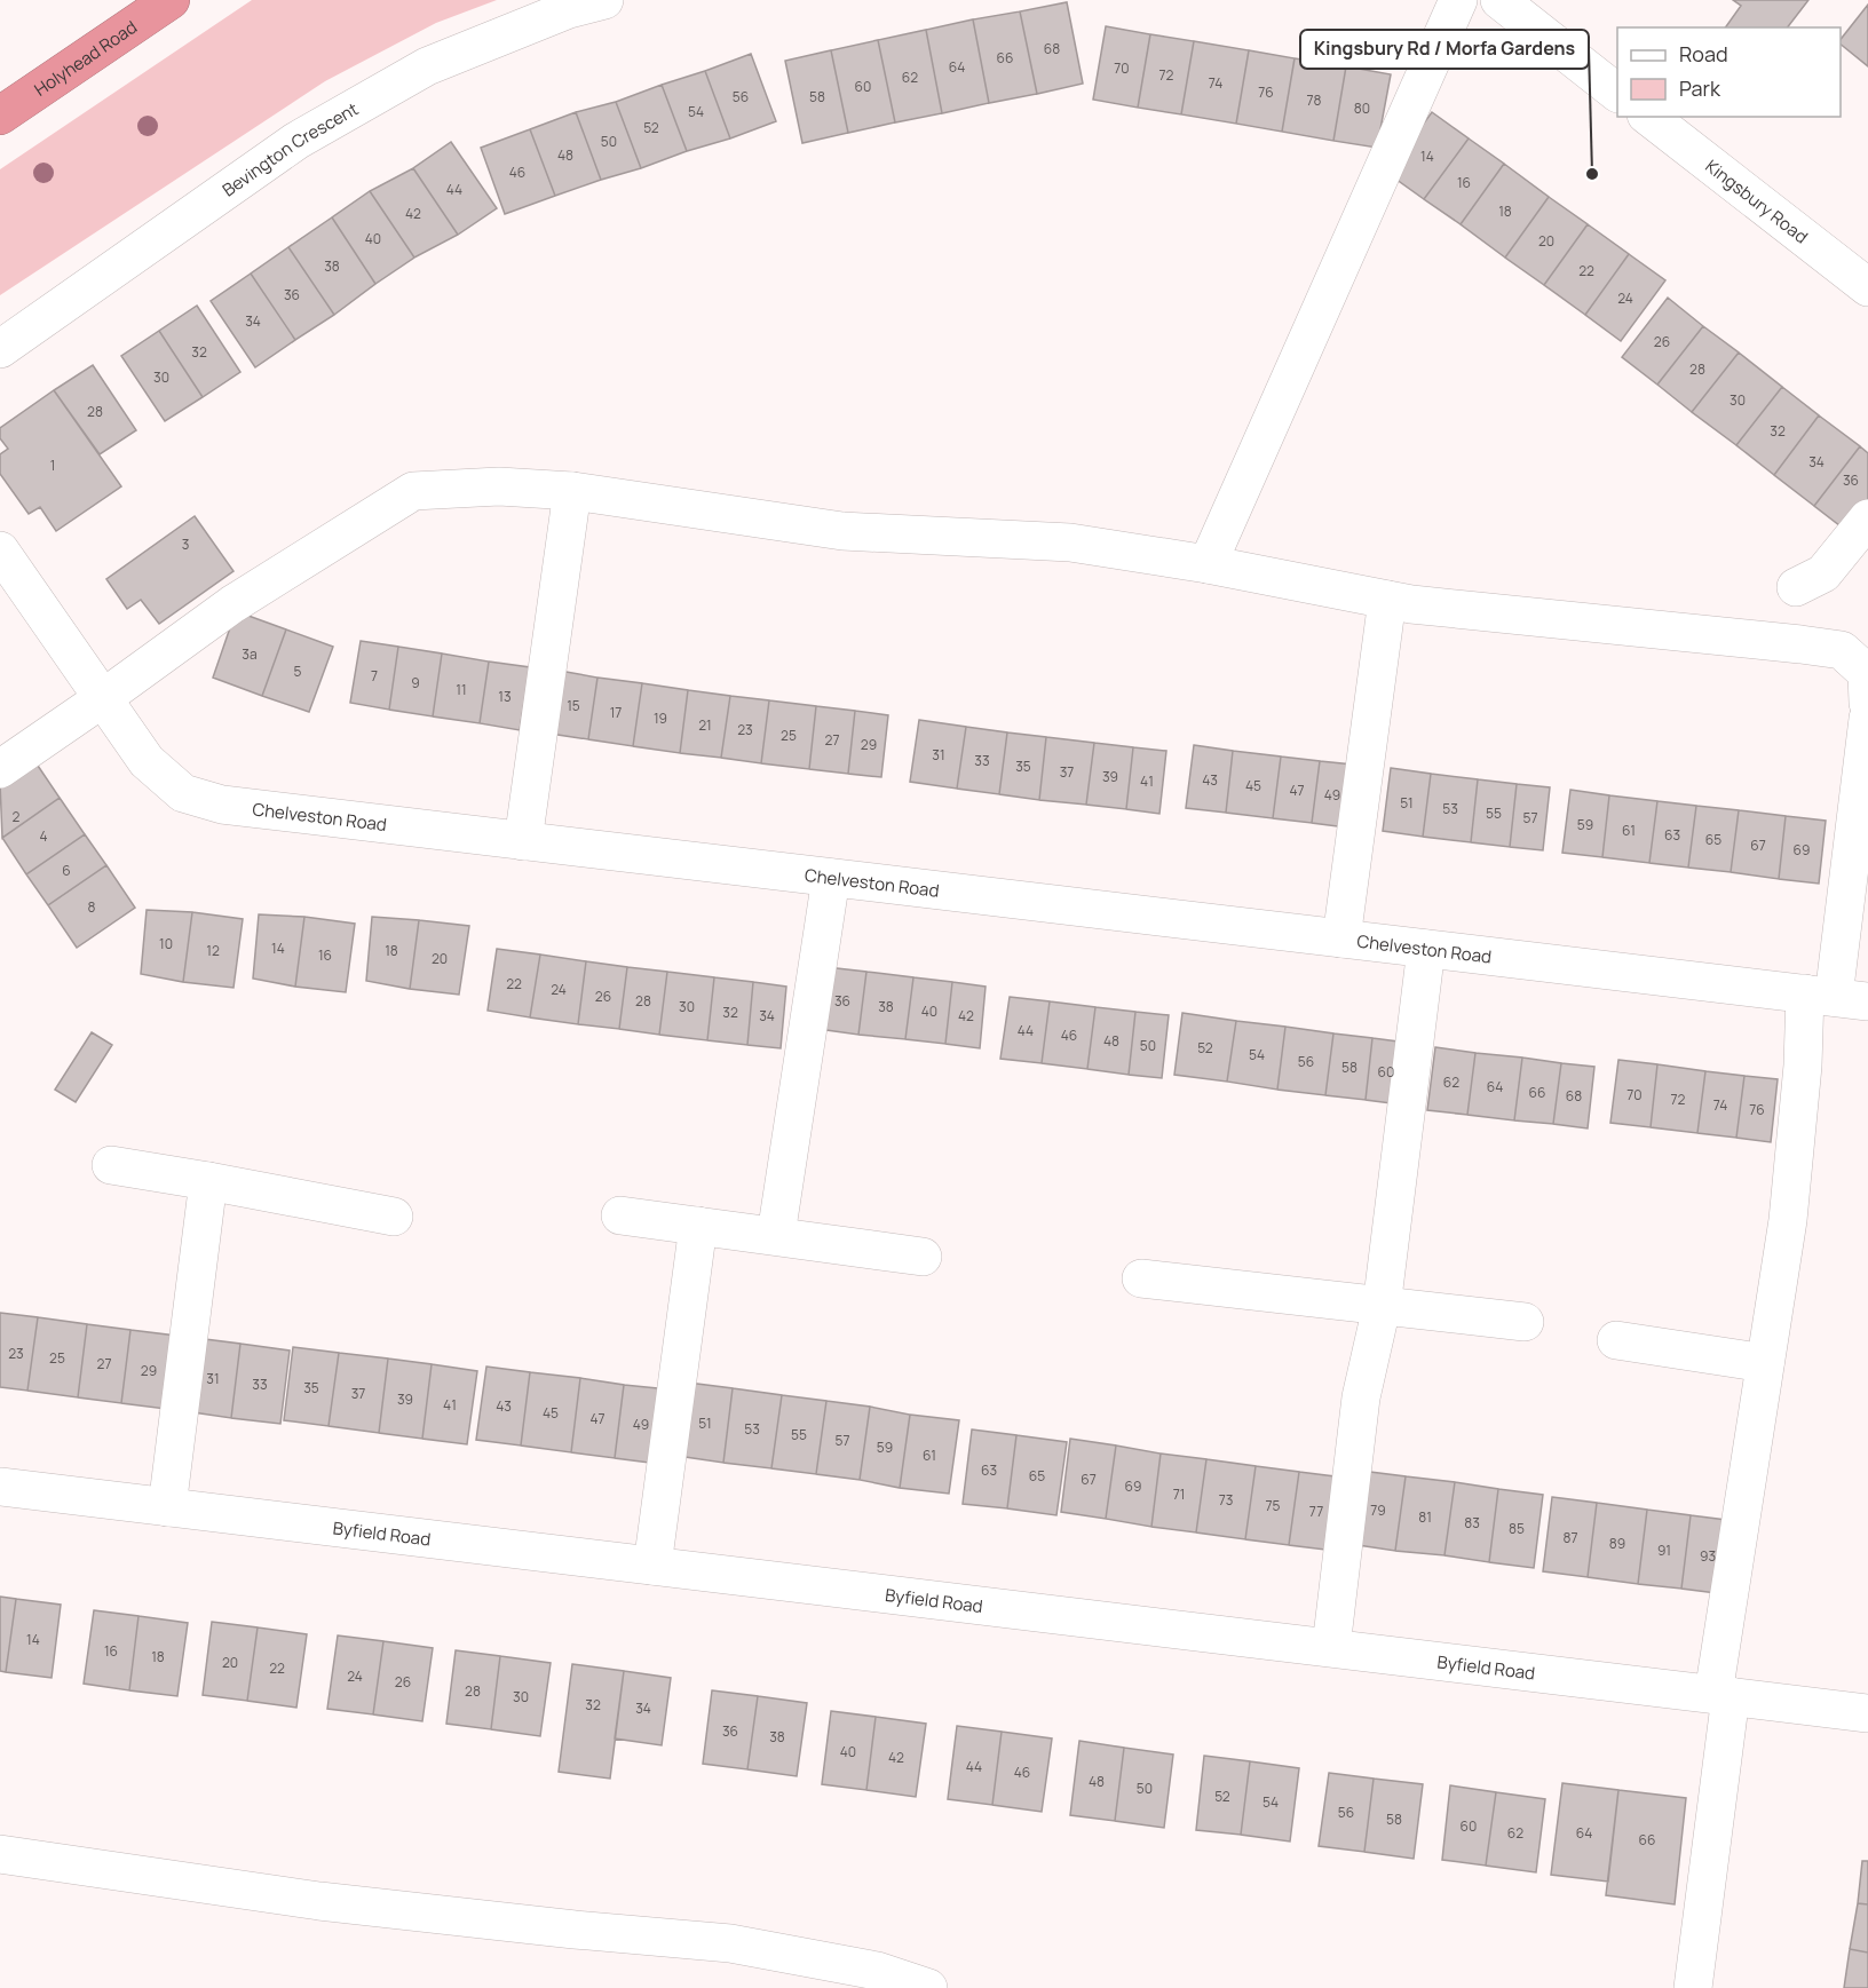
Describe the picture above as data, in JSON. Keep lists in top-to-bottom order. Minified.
{"streets":{"highway":["Holyhead Road"],"street":["Bevington Crescent","Kingsbury Road","Chelveston Road","Byfield Road"]},"places":["Kingsbury Rd / Morfa Gardens"],"house_numbers":["68","66","64","70","72","62","74","60","76","56","58","78","80","54","52","50","48","14","46","16","44","18","42","40","20","38","22","36","24","34","26","32","28","30","30","28","32","34","1","36","3","3a","5","7","9","11","13","15","17","19","21","23","25","27","29","31","33","35","37","39","43","41","45","47","49","51","53","55","2","57","59","61","63","4","65","67","69","6","8","10","14","12","18","16","20","22","24","26","28","36","30","38","40","32","34","42","44","46","48","50","52","54","56","58","60","62","64","66","70","68","72","74","76","23","25","27","29","31","33","35","37","39","41","43","45","47","51","49","53","55","57","59","61","63","65","67","69","71","73","75","79","77","81","83","85","87","89","91","93","14","16","18","20","22","24","26","28","30","32","34","36","38","40","42","44","46","48","50","52","54","56","58","60","62","64","66"],"legend":["Road","Park"]}
